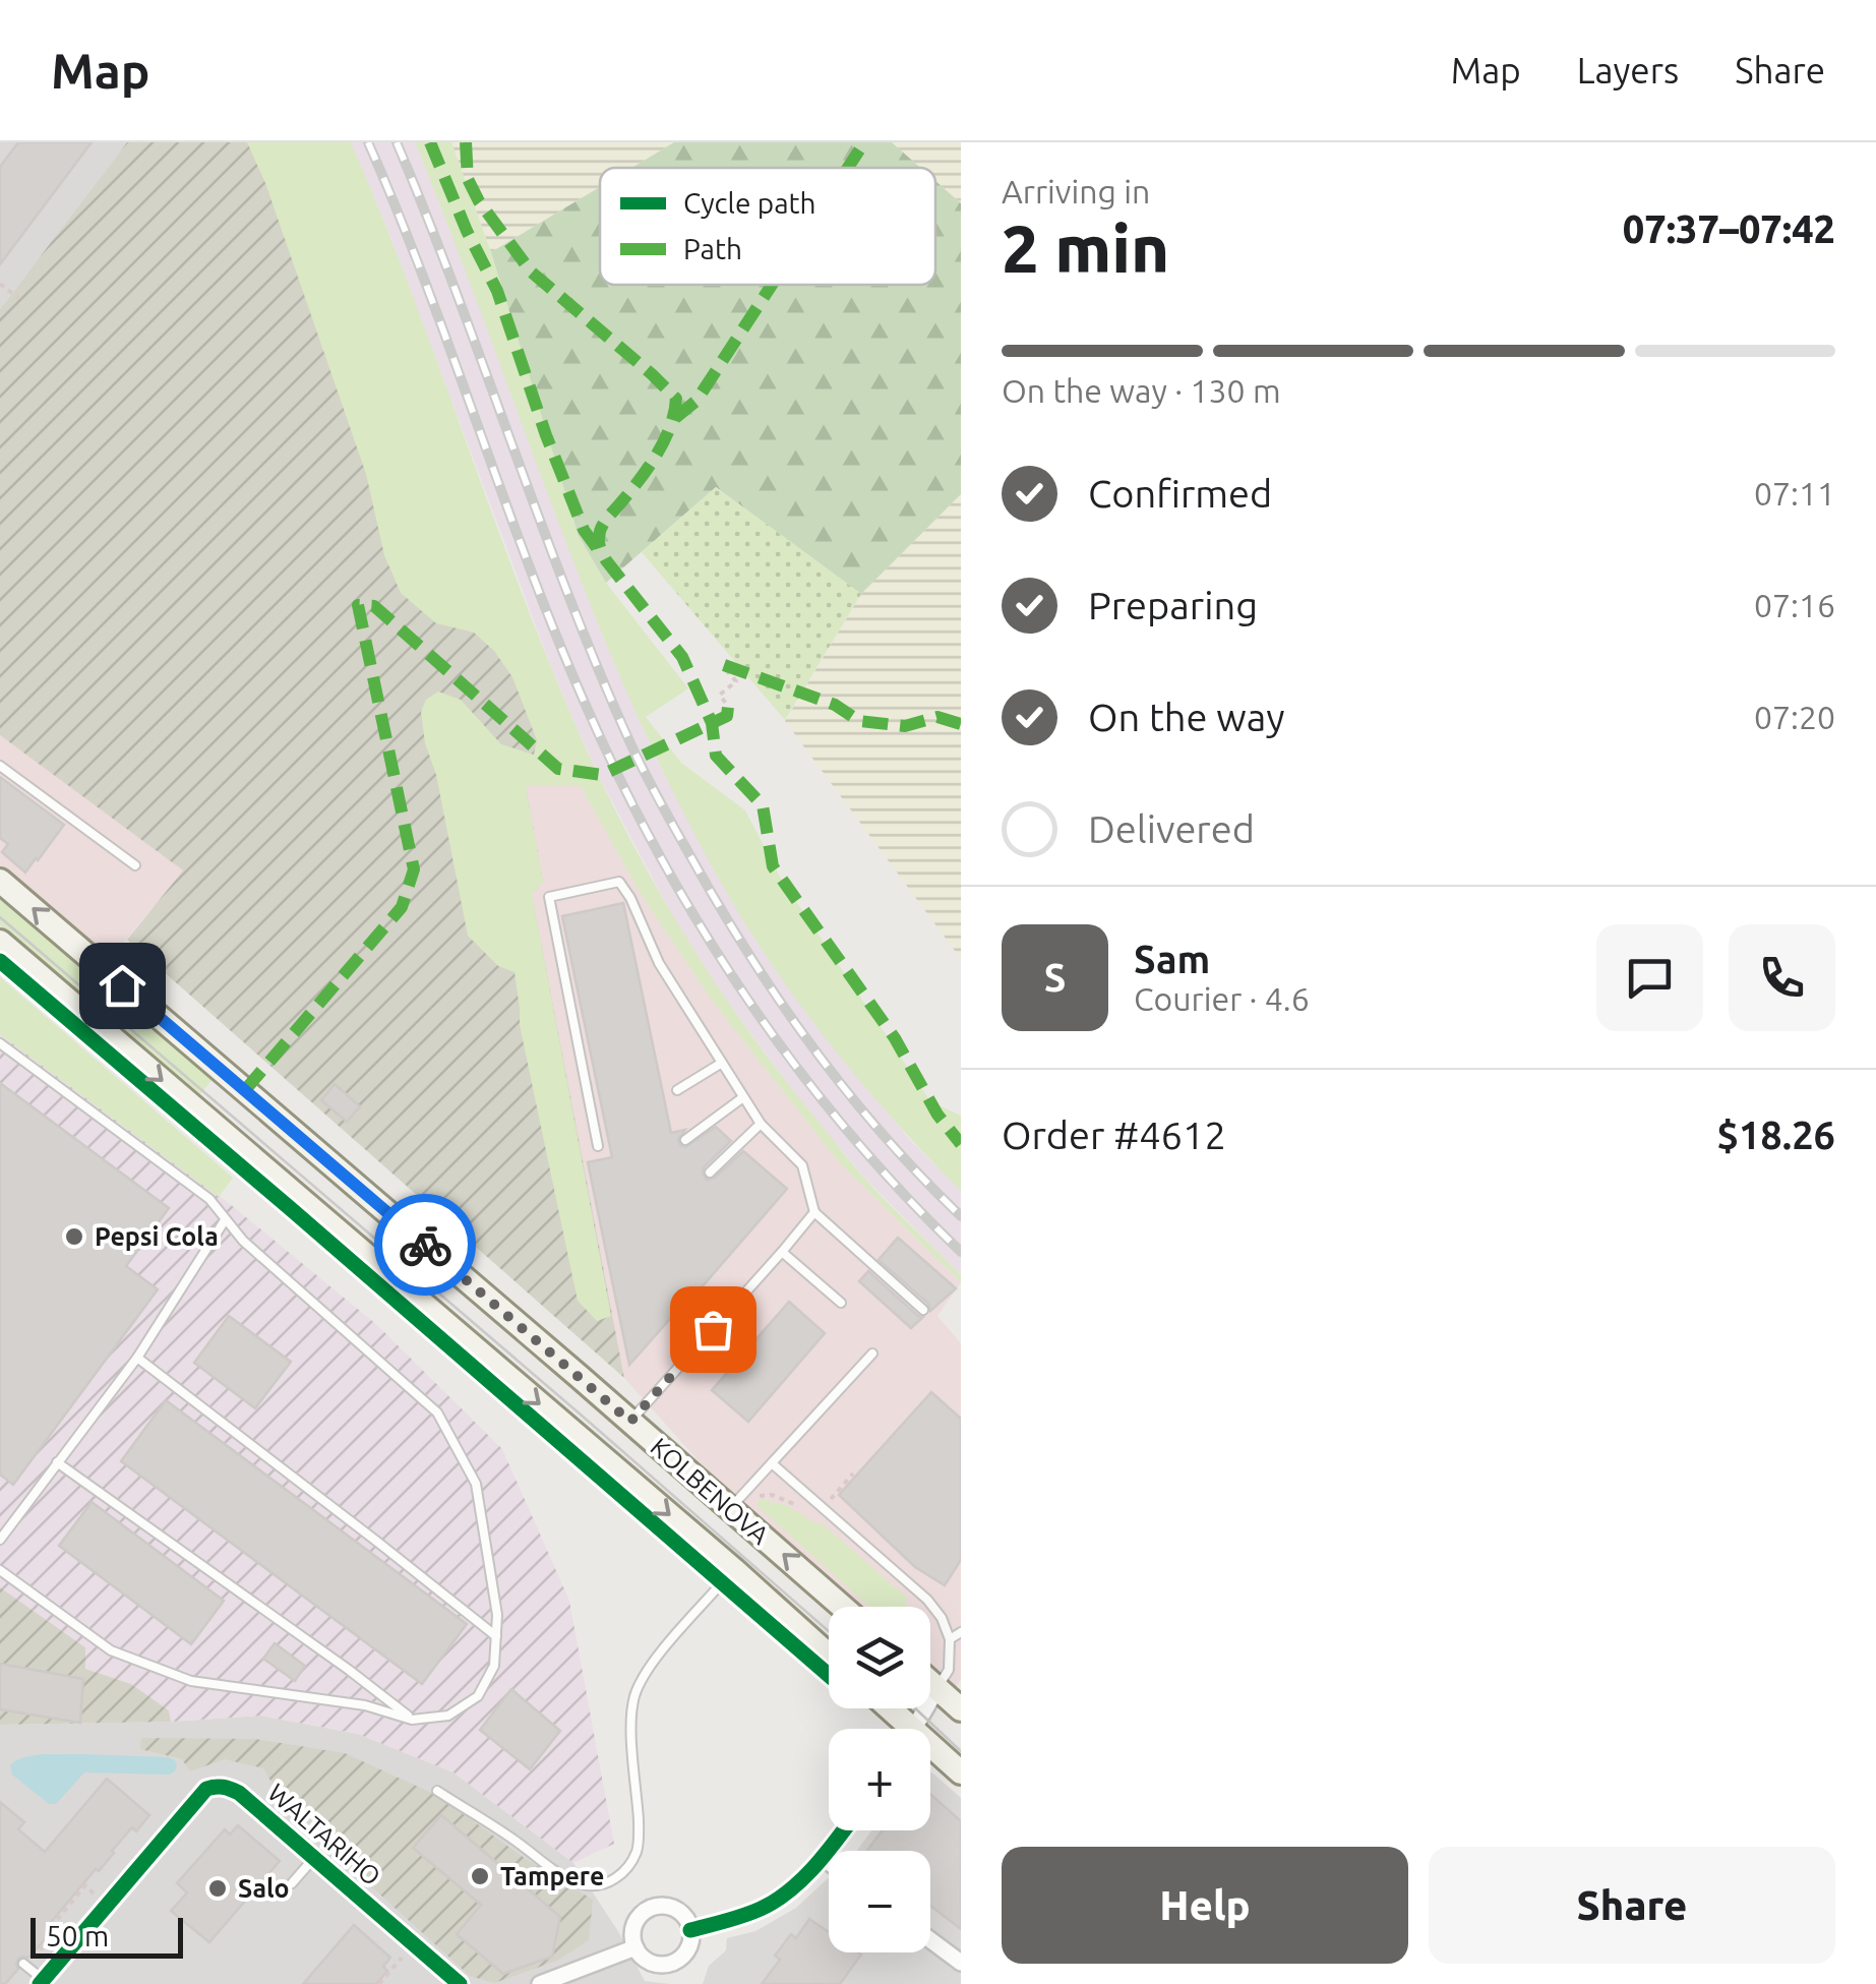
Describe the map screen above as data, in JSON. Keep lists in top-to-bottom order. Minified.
{"streets":{"main road":["KOLBENOVA"],"street":["WALTARIHO"]},"places":["Pepsi Cola","Tampere","Salo"],"legend":["Cycle path","Path"],"scale_bar":"50 m","page":{"header":"Map","nav":["Map","Layers","Share"],"heading":["2 min","Arriving in","07:37–07:42"],"panel":["Sam","Courier · 4.6","Order #4612","$18.26"],"bar":"On the way · 130 m","list":[["Confirmed","07:11"],["Preparing","07:16"],["On the way","07:20"],"Delivered"],"round":"S","map_buttons":["+","−"],"buttons":["Help","Share"],"scale":"50 m"}}
